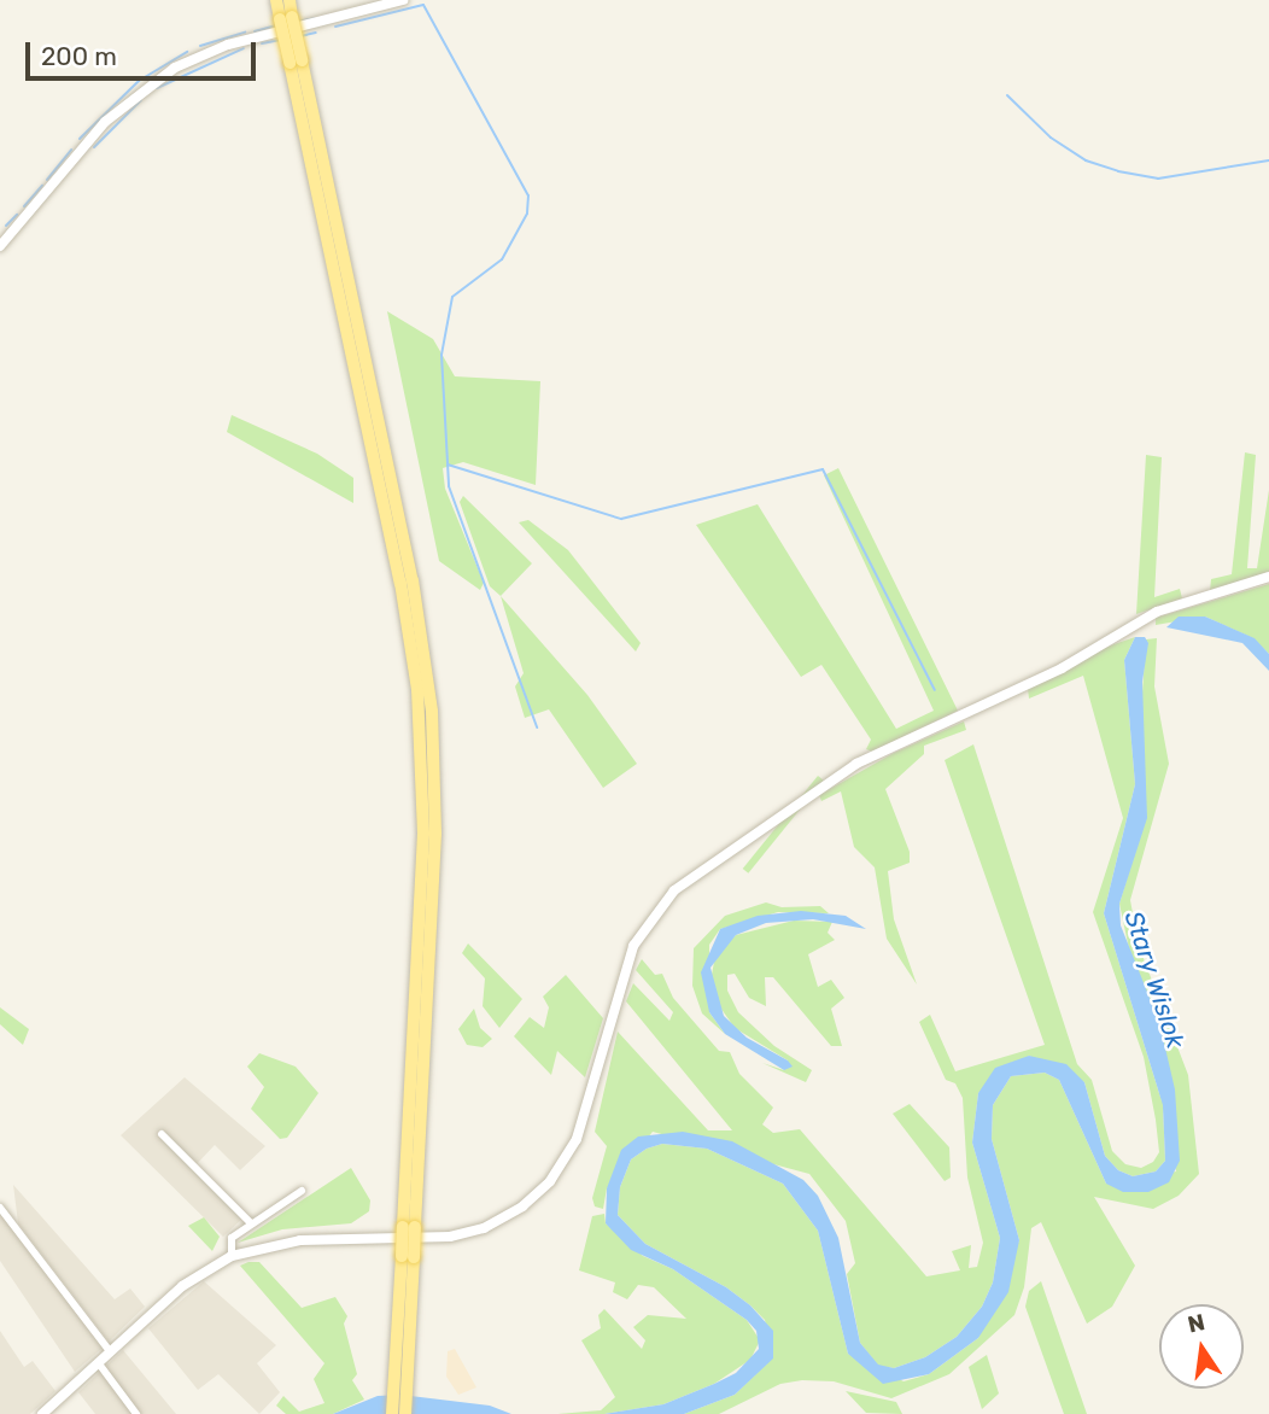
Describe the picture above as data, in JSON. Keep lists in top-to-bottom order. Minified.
{"water":["Stary Wislok"],"scale_bar":"200 m","north":"top"}
